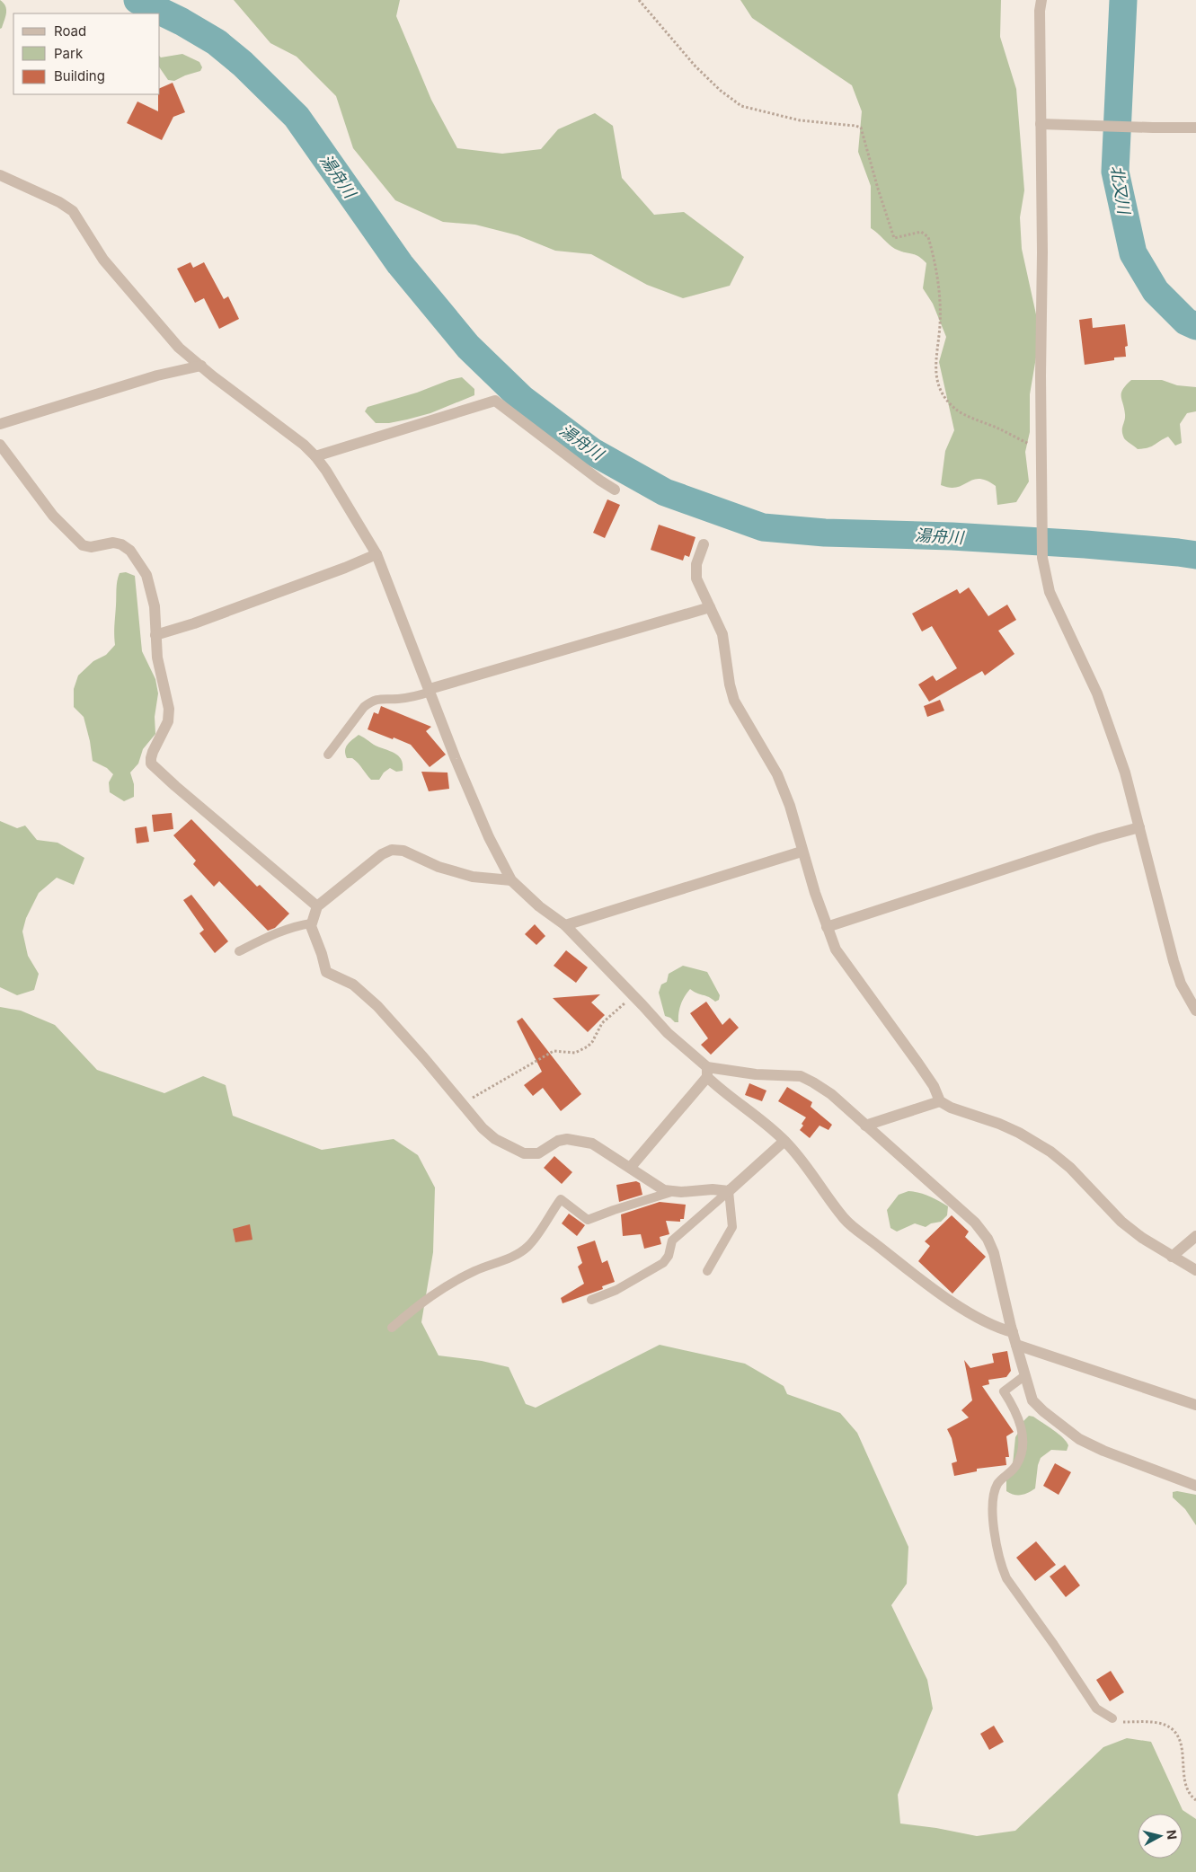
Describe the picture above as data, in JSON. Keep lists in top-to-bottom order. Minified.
{"water":["湯舟川","北又川"],"legend":["Road","Park","Building"],"north":"right"}
